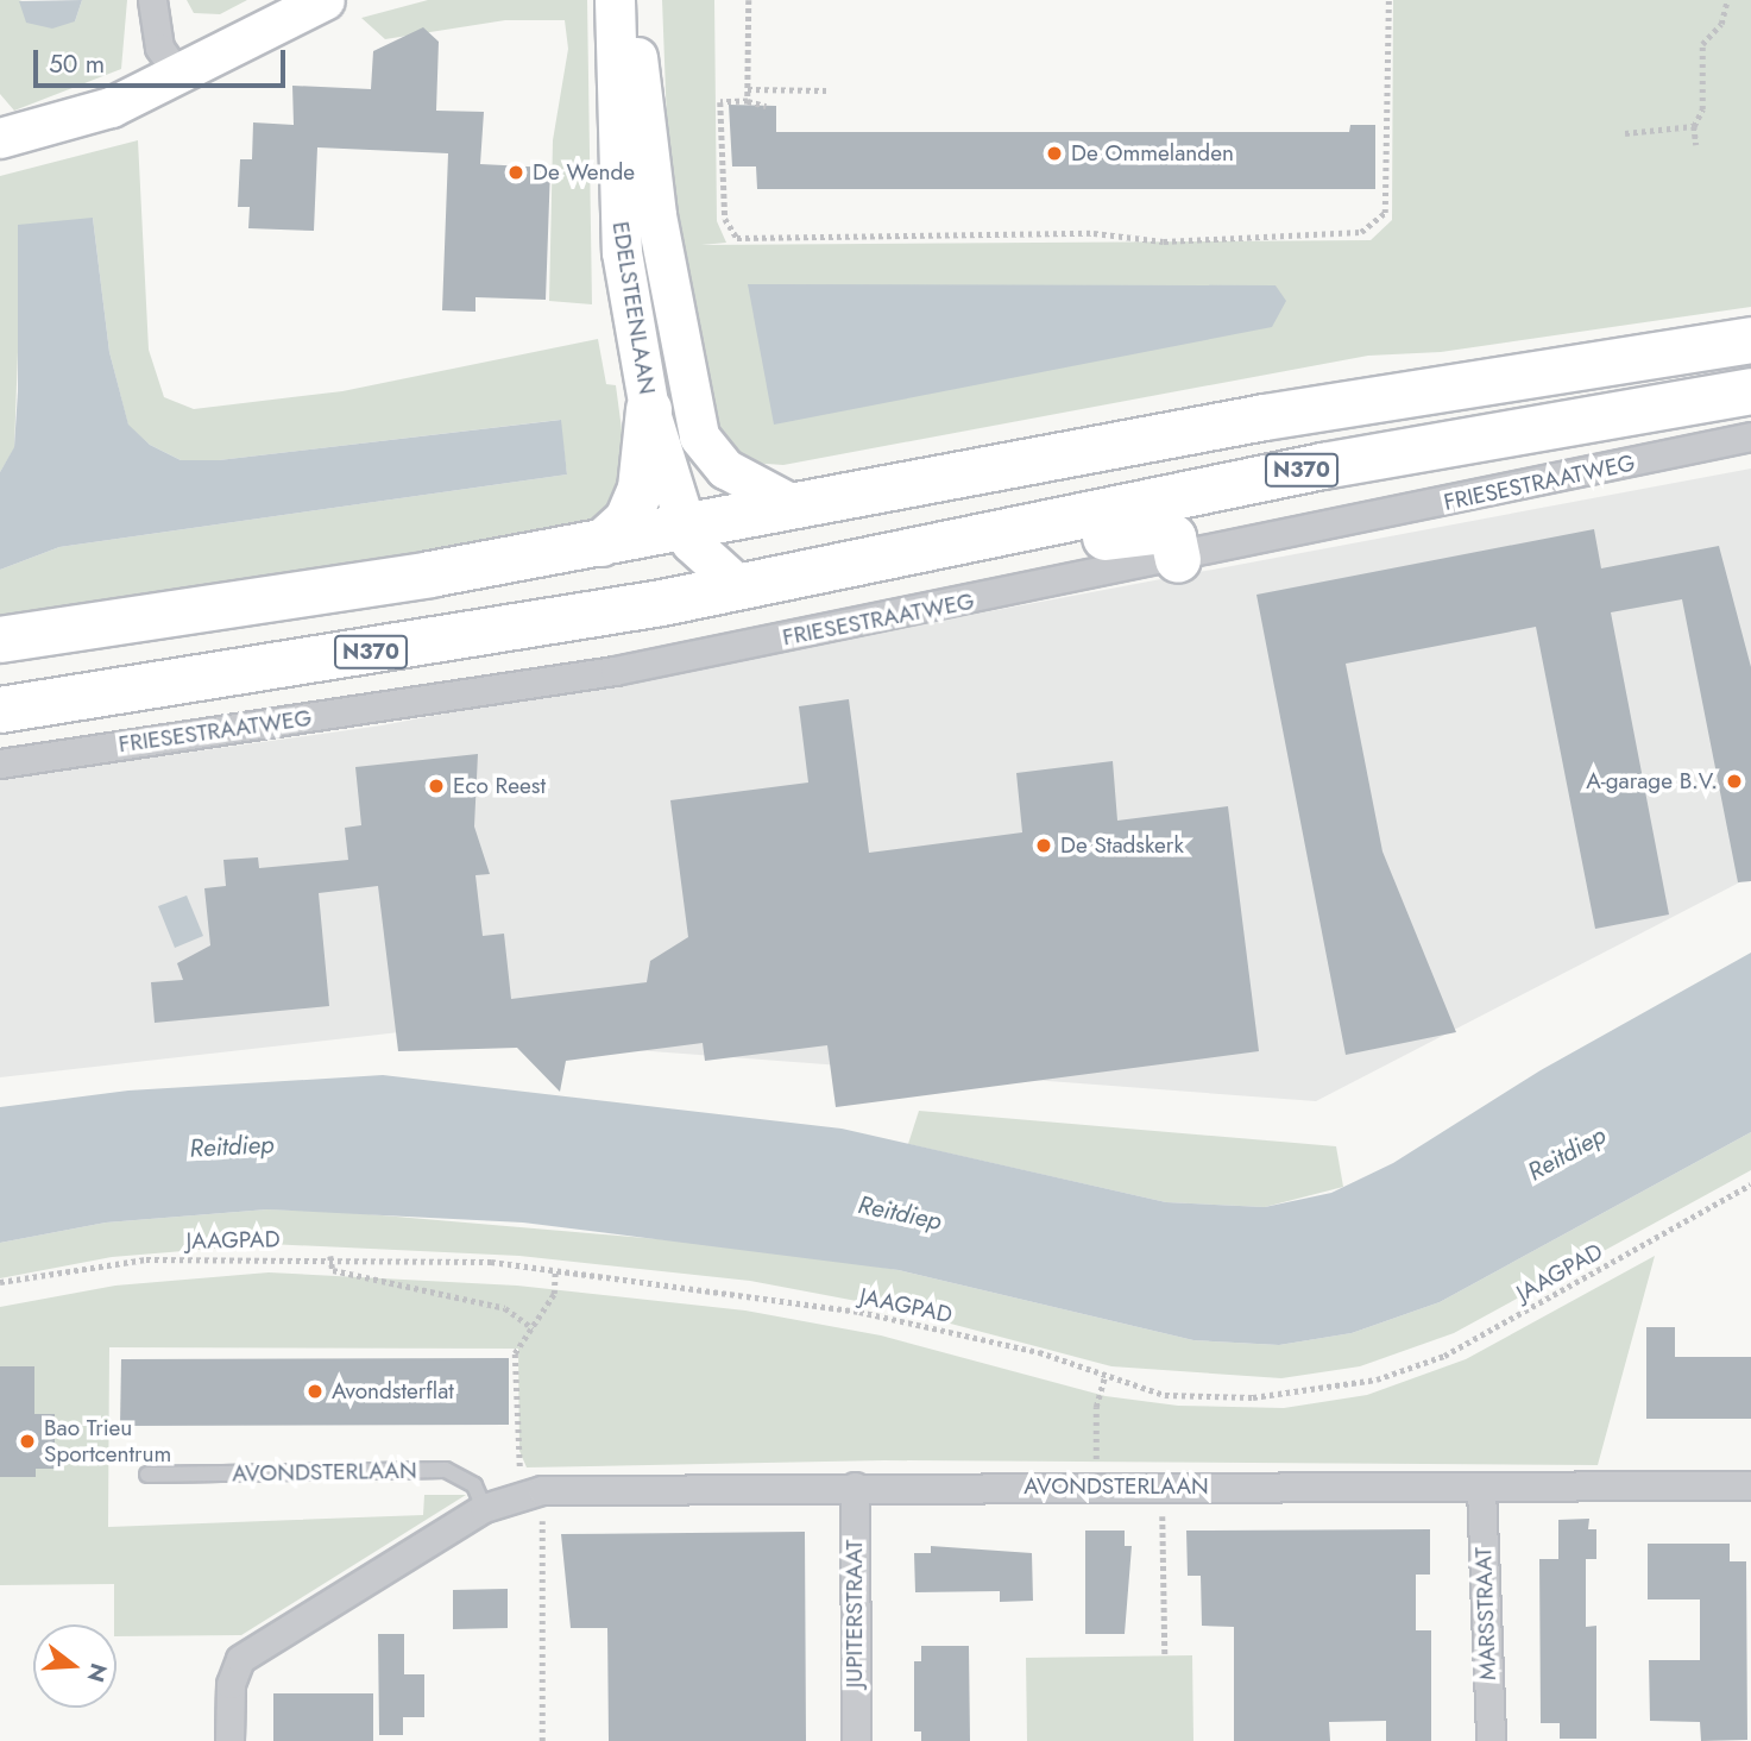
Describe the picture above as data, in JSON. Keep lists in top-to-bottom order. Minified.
{"streets":{"highway":["N370"],"street":["EDELSTEENLAAN","FRIESESTRAATWEG","AVONDSTERLAAN","JUPITERSTRAAT","MARSSTRAAT"],"path":["JAAGPAD"]},"crossings":[["EDELSTEENLAAN","N370"],["AVONDSTERLAAN","JUPITERSTRAAT"],["AVONDSTERLAAN","MARSSTRAAT"]],"water":["Reitdiep"],"places":["De Ommelanden","De Wende","A-garage B.V.","Eco Reest","De Stadskerk","Avondsterflat","Bao Trieu Sportcentrum"],"scale_bar":"50 m","north":"right"}
